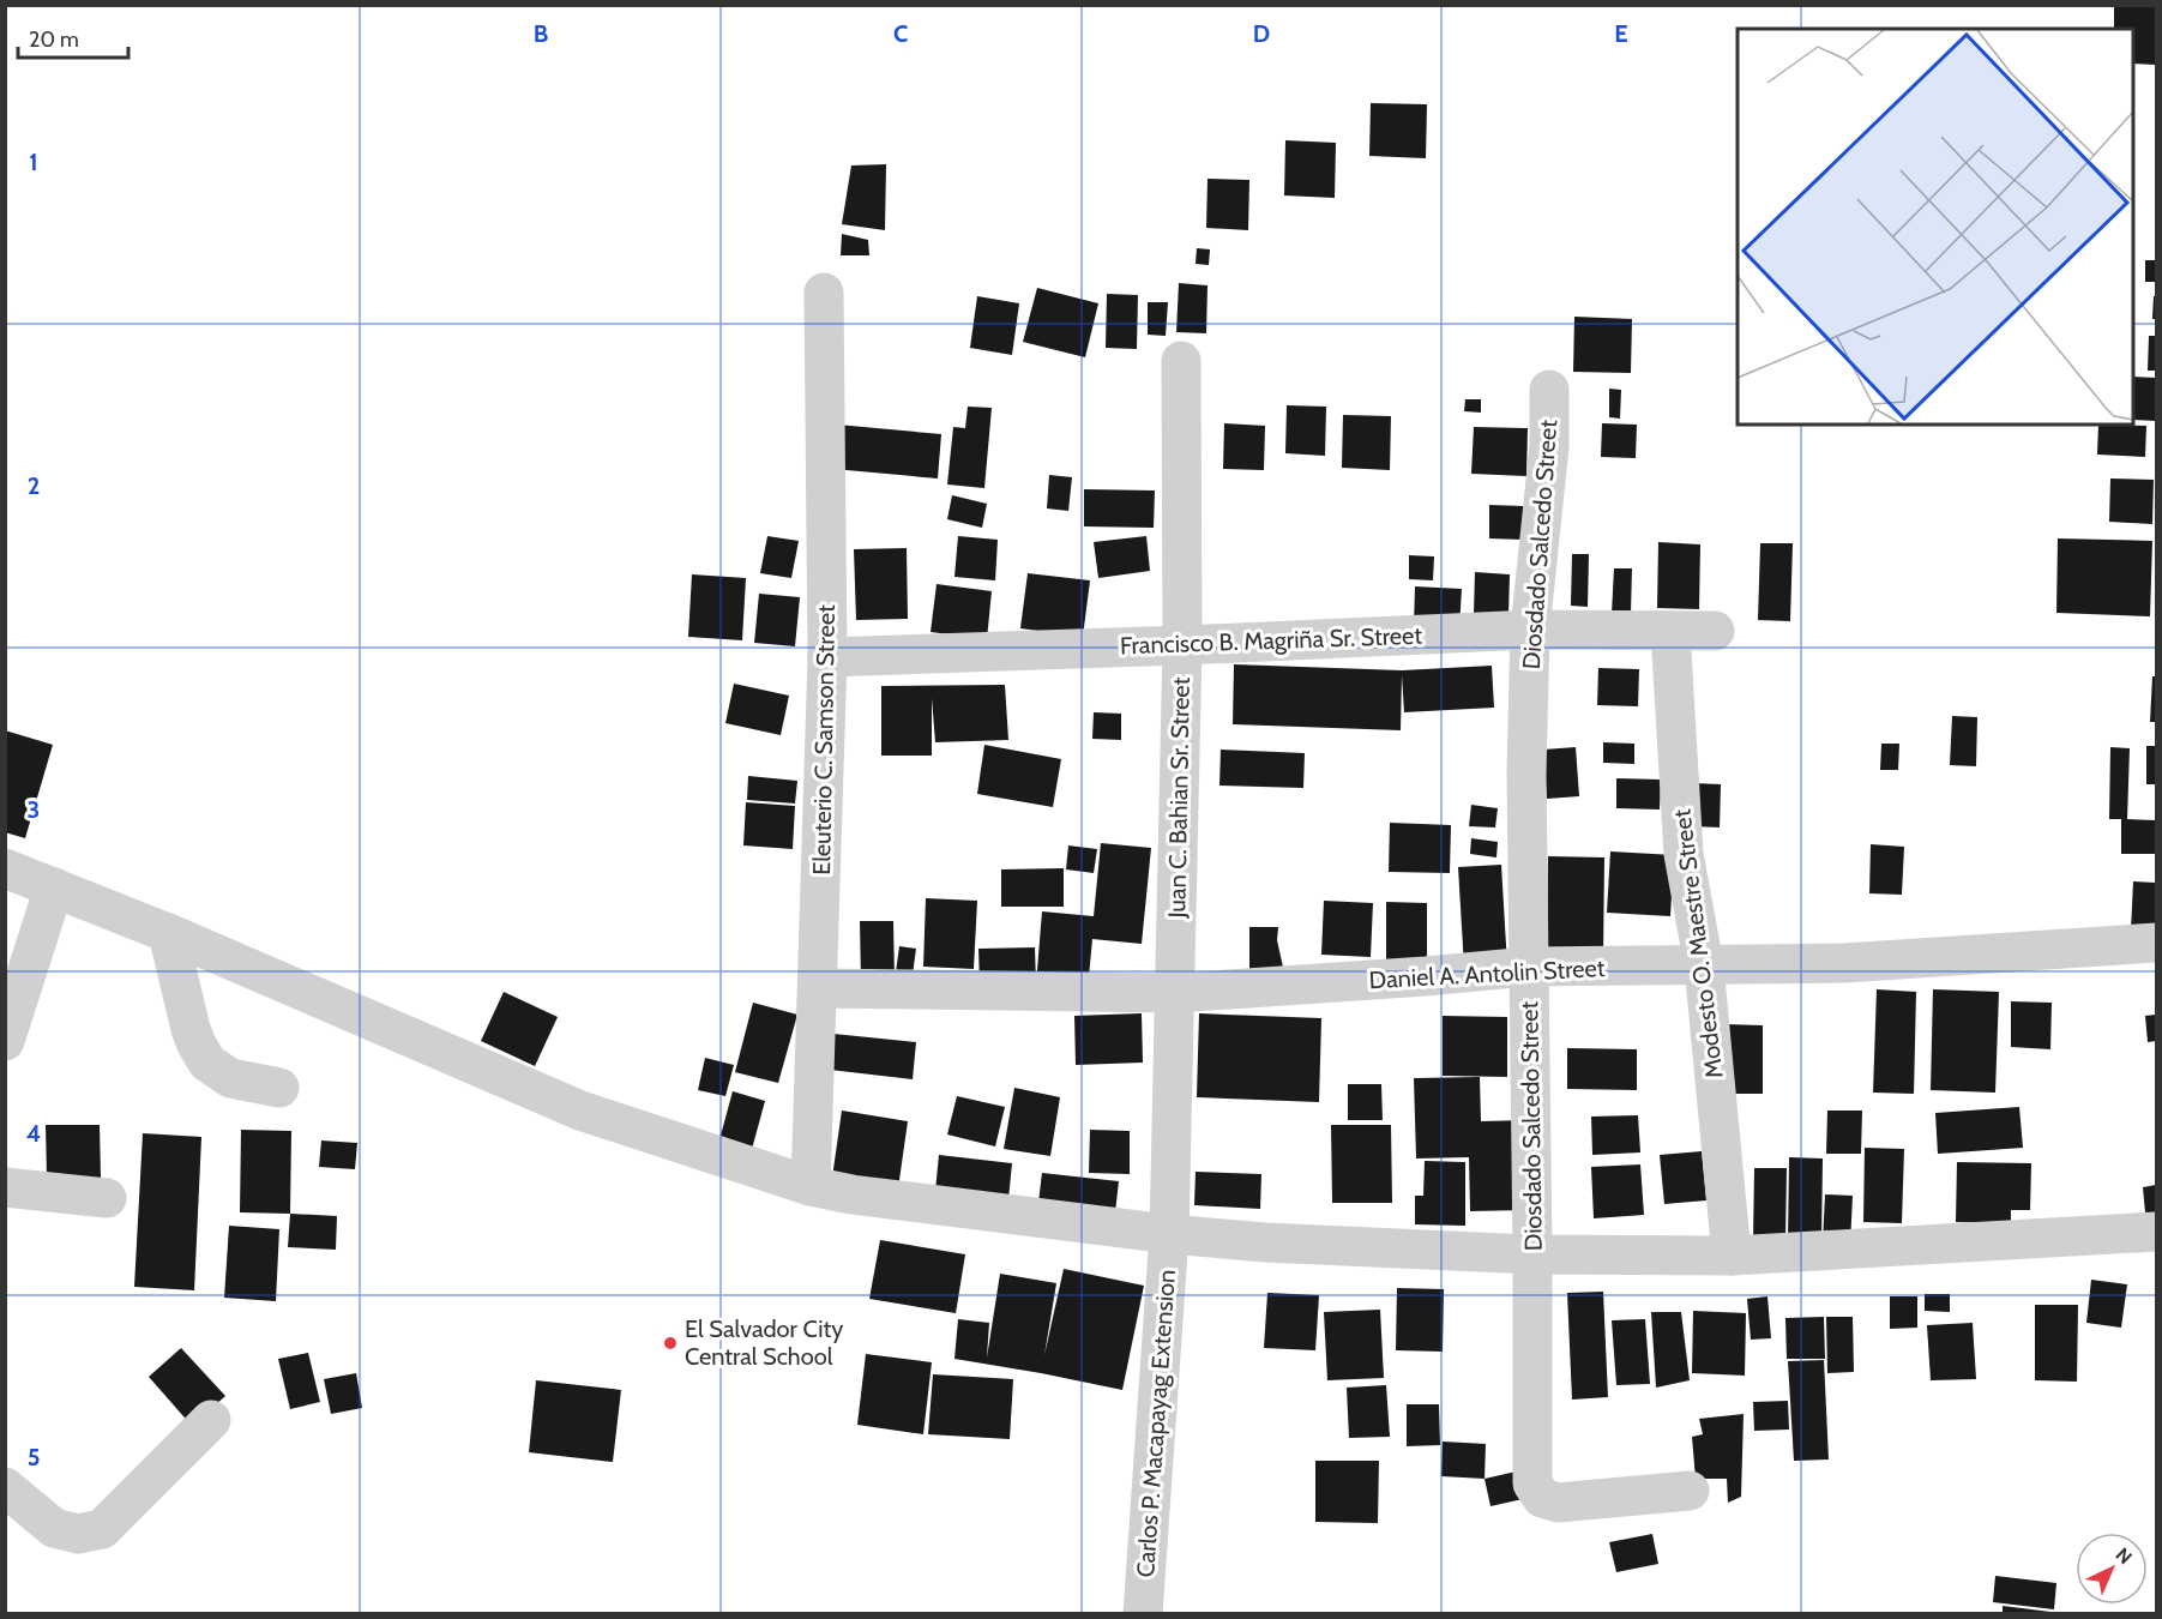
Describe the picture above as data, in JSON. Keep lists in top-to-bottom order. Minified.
{"streets":{"street":["Diosdado Salcedo Street","Francisco B. Magriña Sr. Street","Eleuterio C. Samson Street","Juan C. Bahian Sr. Street","Modesto O. Maestre Street","Daniel A. Antolin Street","Carlos P. Macapayag Extension"]},"crossings":[["Diosdado Salcedo Street","Francisco B. Magriña Sr. Street"],["Diosdado Salcedo Street","Daniel A. Antolin Street"],["Francisco B. Magriña Sr. Street","Eleuterio C. Samson Street"],["Francisco B. Magriña Sr. Street","Juan C. Bahian Sr. Street"],["Francisco B. Magriña Sr. Street","Modesto O. Maestre Street"],["Eleuterio C. Samson Street","Daniel A. Antolin Street"],["Juan C. Bahian Sr. Street","Daniel A. Antolin Street"],["Juan C. Bahian Sr. Street","Carlos P. Macapayag Extension"],["Modesto O. Maestre Street","Daniel A. Antolin Street"]],"places":["El Salvador City Central School"],"scale_bar":"20 m","north":"top right","grid":{"columns":["B","C","D","E"],"rows":["1","2","3","4","5"]}}
